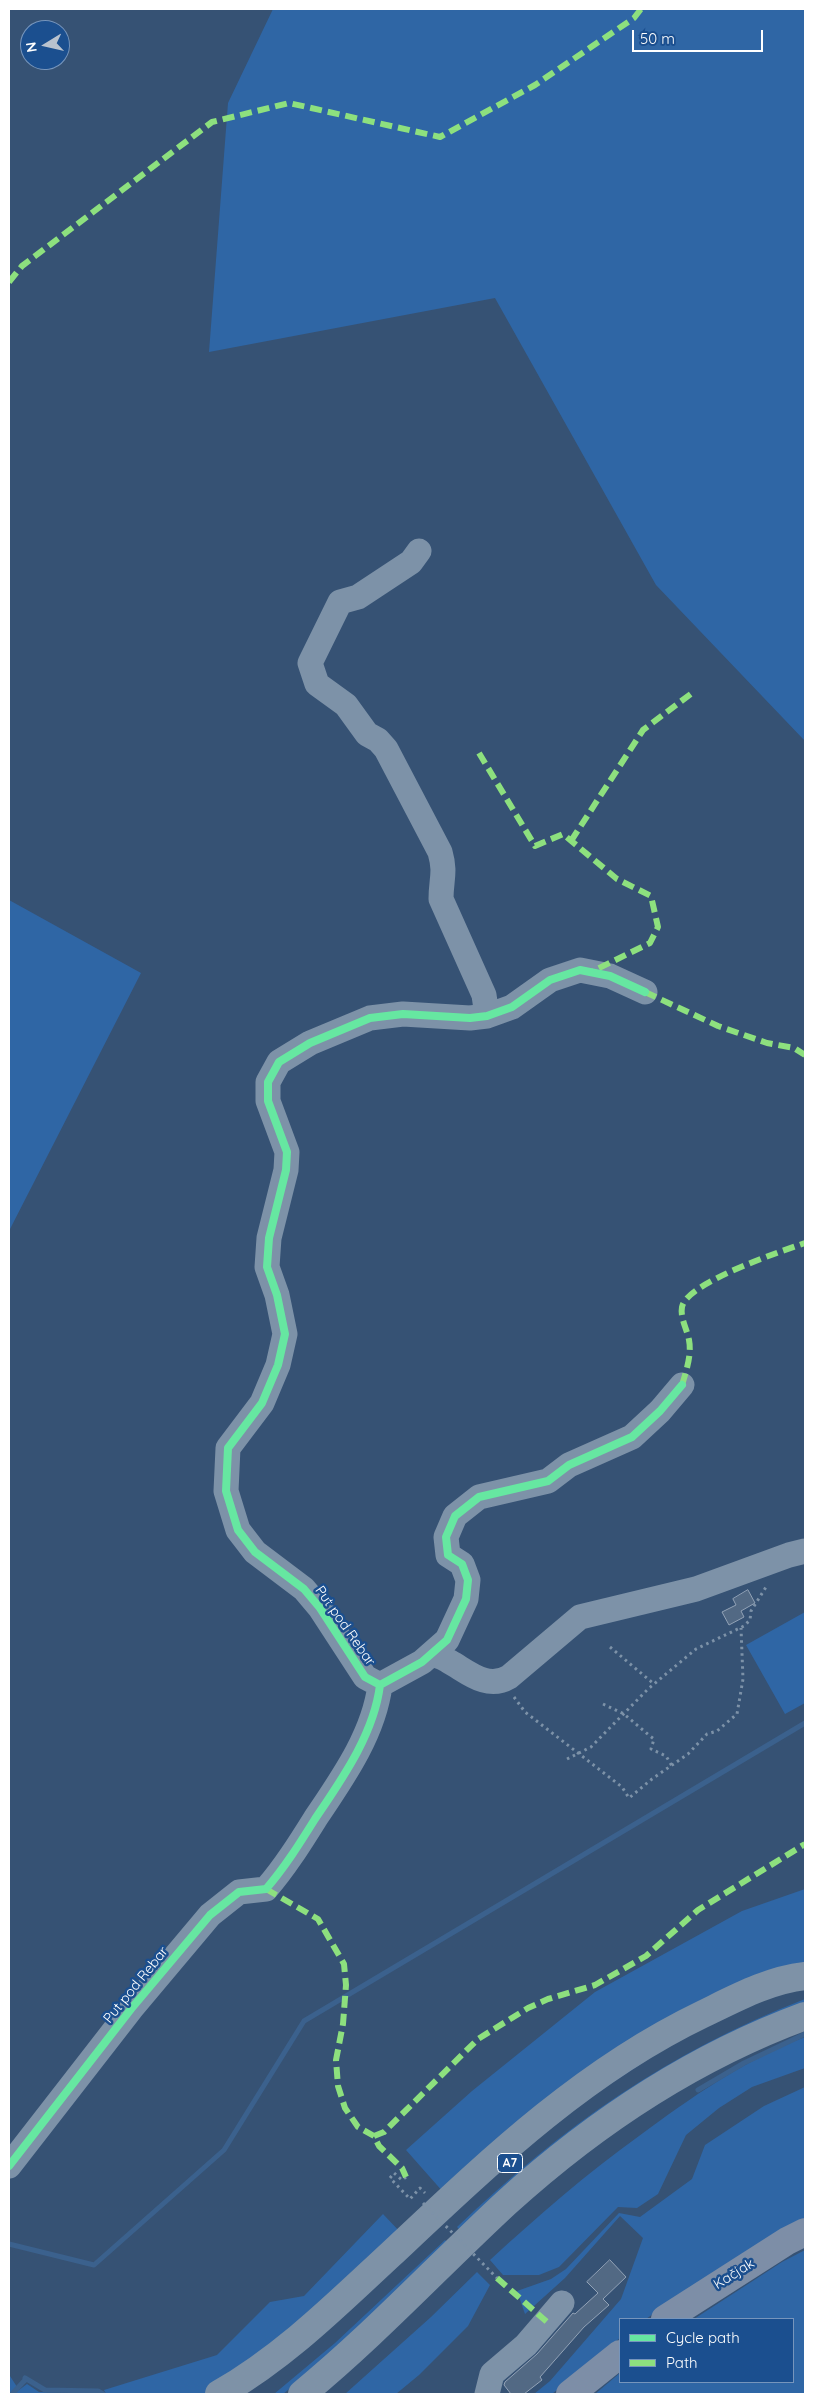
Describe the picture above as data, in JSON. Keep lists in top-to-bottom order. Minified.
{"streets":{"highway":["A7"],"main road":["Kačjak"],"street":["Put pod Rebar"]},"legend":["Cycle path","Path"],"scale_bar":"50 m","north":"left"}
